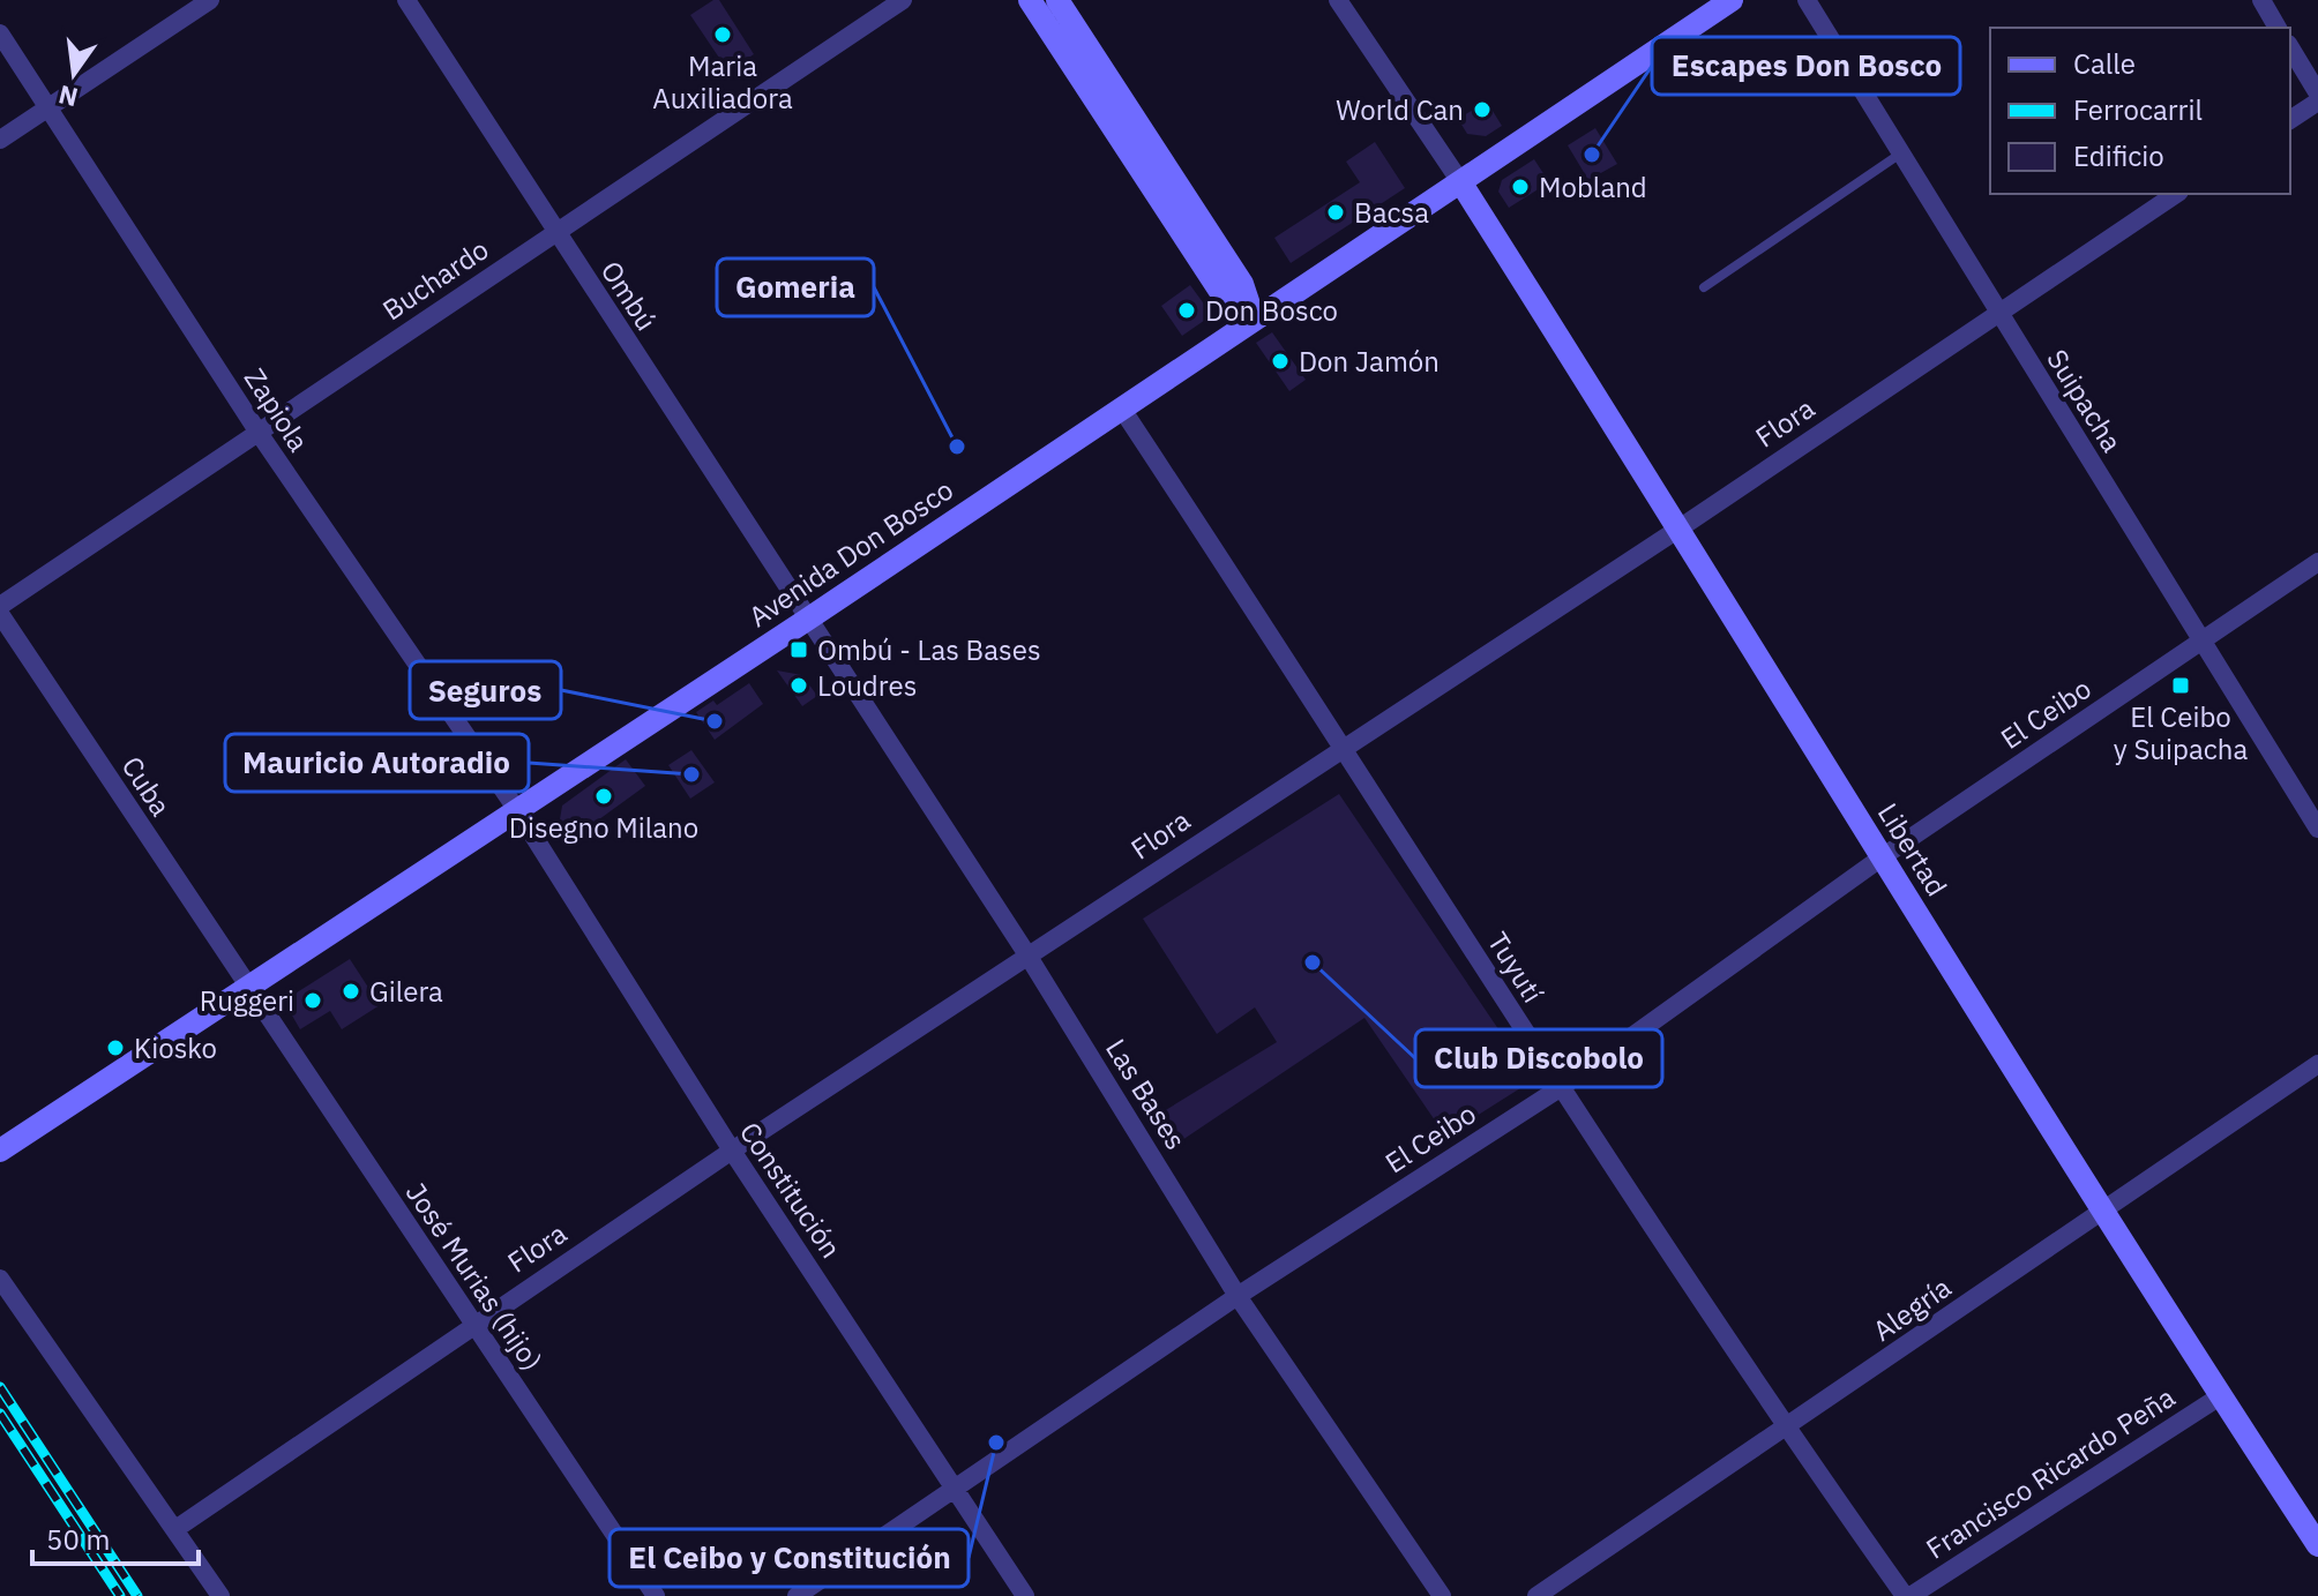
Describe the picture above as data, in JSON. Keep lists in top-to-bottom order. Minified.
{"streets":{"main road":["Avenida Don Bosco","Libertad"],"street":["Buchardo","Ombú","Suipacha","Zapiola","Flora","El Ceibo","Cuba","Tuyutí","Las Bases","Constitución","José Murias (hijo)","Alegría","Francisco Ricardo Peña"]},"crossings":[["Buchardo","Ombú"],["Buchardo","Zapiola"],["Ombú","Avenida Don Bosco"],["Ombú","Las Bases"],["Suipacha","Flora"],["Suipacha","El Ceibo"],["Zapiola","Avenida Don Bosco"],["Zapiola","Constitución"],["Flora","Libertad"],["Flora","Tuyutí"],["Flora","Las Bases"],["Flora","Constitución"],["Flora","José Murias (hijo)"],["Avenida Don Bosco","Cuba"],["Avenida Don Bosco","Libertad"],["Avenida Don Bosco","Tuyutí"],["Avenida Don Bosco","Las Bases"],["Avenida Don Bosco","Constitución"],["Avenida Don Bosco","José Murias (hijo)"],["El Ceibo","Libertad"],["El Ceibo","Tuyutí"],["El Ceibo","Las Bases"],["El Ceibo","Constitución"],["Cuba","José Murias (hijo)"],["Libertad","Alegría"],["Libertad","Francisco Ricardo Peña"],["Tuyutí","Alegría"],["Tuyutí","Francisco Ricardo Peña"]],"places":{"other":["Maria Auxiliadora","World Can","Escapes Don Bosco","Mobland","Bacsa","Don Bosco","Don Jamón","Gomeria","Loudres","Seguros","Mauricio Autoradio","Disegno Milano","Club Discobolo","Gilera","Ruggeri","Kiosko","El Ceibo y Constitución"],"transit":["Ombú - Las Bases","El Ceibo y Suipacha"]},"legend":["Calle","Ferrocarril","Edificio"],"scale_bar":"50 m","north":"bottom"}
